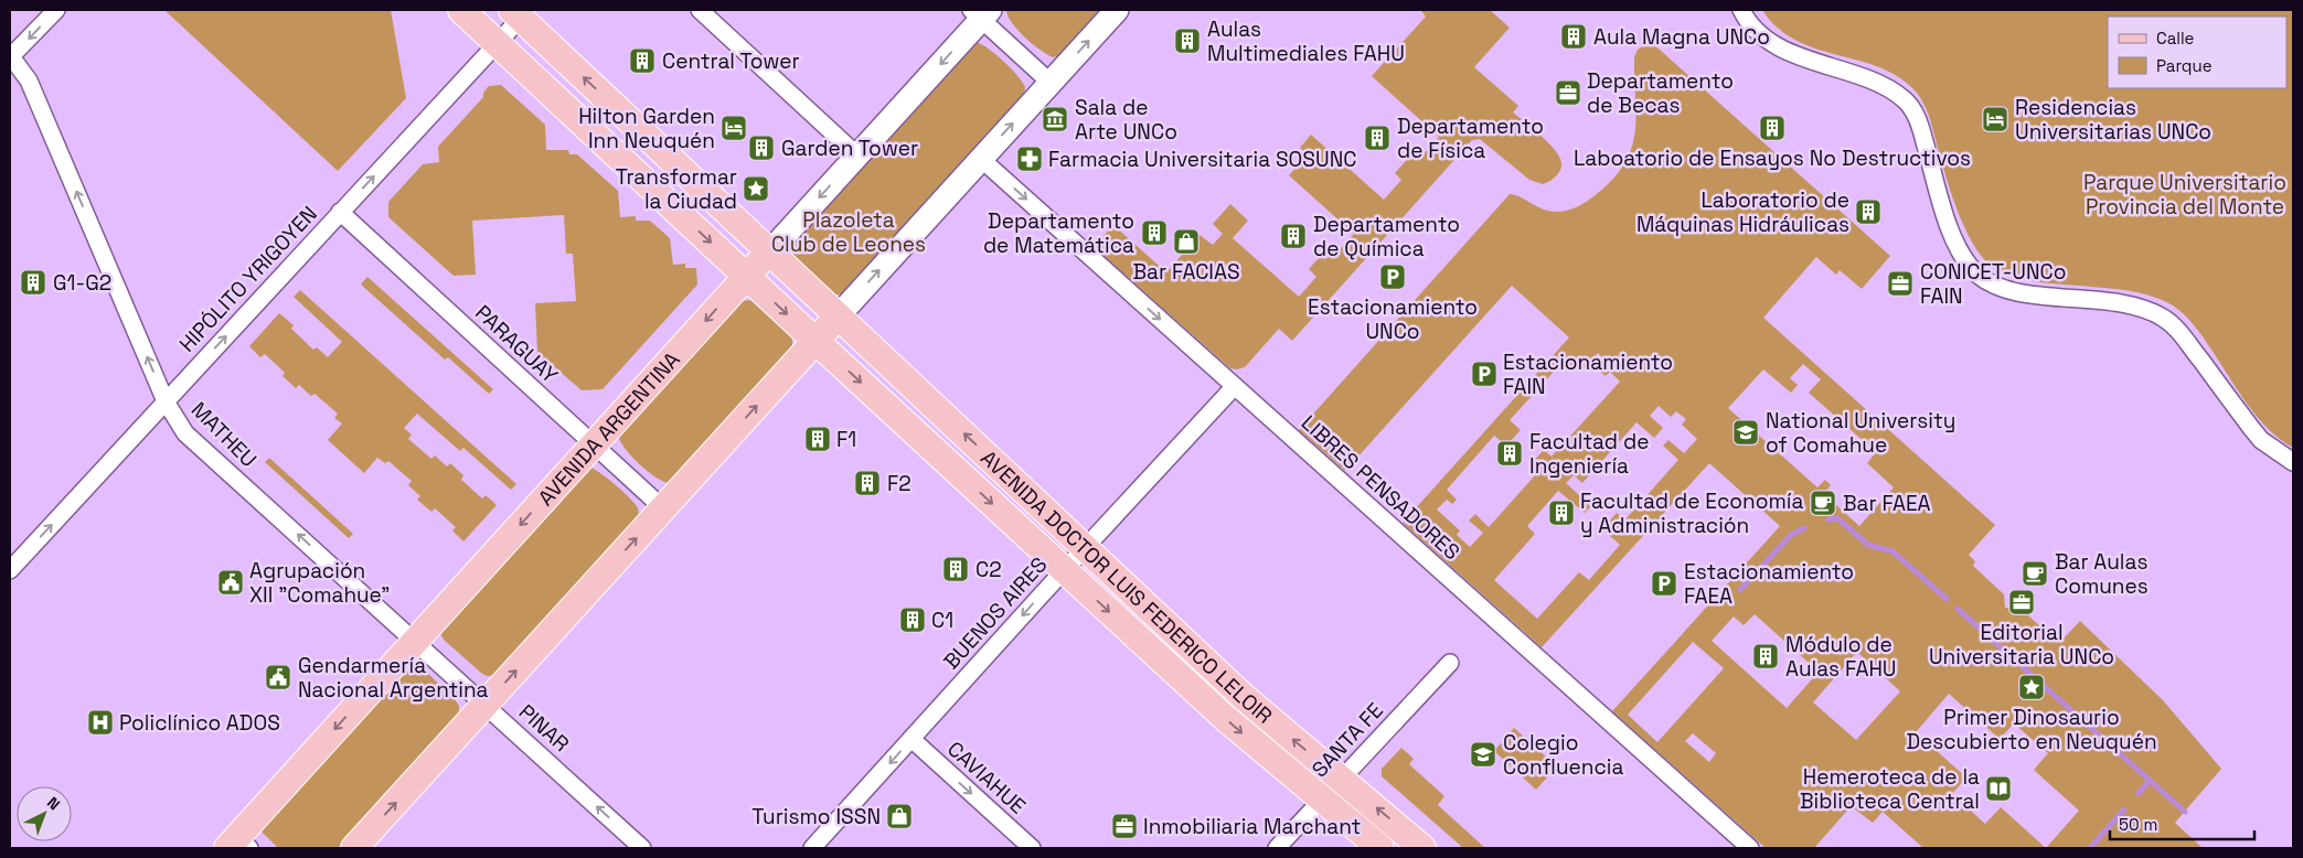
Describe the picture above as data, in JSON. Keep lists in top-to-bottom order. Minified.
{"streets":{"main road":["AVENIDA ARGENTINA","AVENIDA DOCTOR LUIS FEDERICO LELOIR"],"street":["HIPÓLITO YRIGOYEN","PARAGUAY","MATHEU","LIBRES PENSADORES","BUENOS AIRES","PINAR","SANTA FE","CAVIAHUE"]},"crossings":[["HIPÓLITO YRIGOYEN","PARAGUAY"],["HIPÓLITO YRIGOYEN","MATHEU"],["HIPÓLITO YRIGOYEN","AVENIDA DOCTOR LUIS FEDERICO LELOIR"],["PARAGUAY","AVENIDA ARGENTINA"],["AVENIDA ARGENTINA","MATHEU"],["AVENIDA ARGENTINA","AVENIDA DOCTOR LUIS FEDERICO LELOIR"],["AVENIDA ARGENTINA","PINAR"],["MATHEU","PINAR"],["LIBRES PENSADORES","BUENOS AIRES"],["AVENIDA DOCTOR LUIS FEDERICO LELOIR","BUENOS AIRES"],["AVENIDA DOCTOR LUIS FEDERICO LELOIR","SANTA FE"],["BUENOS AIRES","CAVIAHUE"]],"one_way":["HIPÓLITO YRIGOYEN","MATHEU","BUENOS AIRES","PINAR","CAVIAHUE"],"parks":["Parque Universitario Provincia del Monte","Plazoleta Club de Leones"],"places":{"building":["Aula Magna UNCo","Aulas Multimediales FAHU","Central Tower","Laboatorio de Ensayos No Destructivos","Departamento de Física","Garden Tower","Laboratorio de Máquinas Hidráulicas","Departamento de Matemática","Departamento de Química","G1-G2","F1","Facultad de Ingeniería","F2","Facultad de Economía y Administración","C2","C1","Módulo de Aulas FAHU"],"office":["Departamento de Becas","CONICET-UNCo FAIN","Editorial Universitaria UNCo","Inmobiliaria Marchant"],"museum":["Sala de Arte UNCo"],"hotel":["Residencias Universitarias UNCo","Hilton Garden Inn Neuquén"],"pharmacy":["Farmacia Universitaria SOSUNC"],"place":["Transformar la Ciudad","Primer Dinosaurio Descubierto en Neuquén"],"shop":["Bar FACIAS","Turismo ISSN"],"parking":["Estacionamiento UNCo","Estacionamiento FAIN","Estacionamiento FAEA"],"school or university":["National University of Comahue","Colegio Confluencia"],"cafe":["Bar FAEA","Bar Aulas Comunes"],"public building":["Agrupación XII \"Comahue\"","Gendarmería Nacional Argentina"],"hospital":["Policlínico ADOS"],"library":["Hemeroteca de la Biblioteca Central"]},"legend":["Calle","Parque"],"scale_bar":"50 m","north":"top right"}
